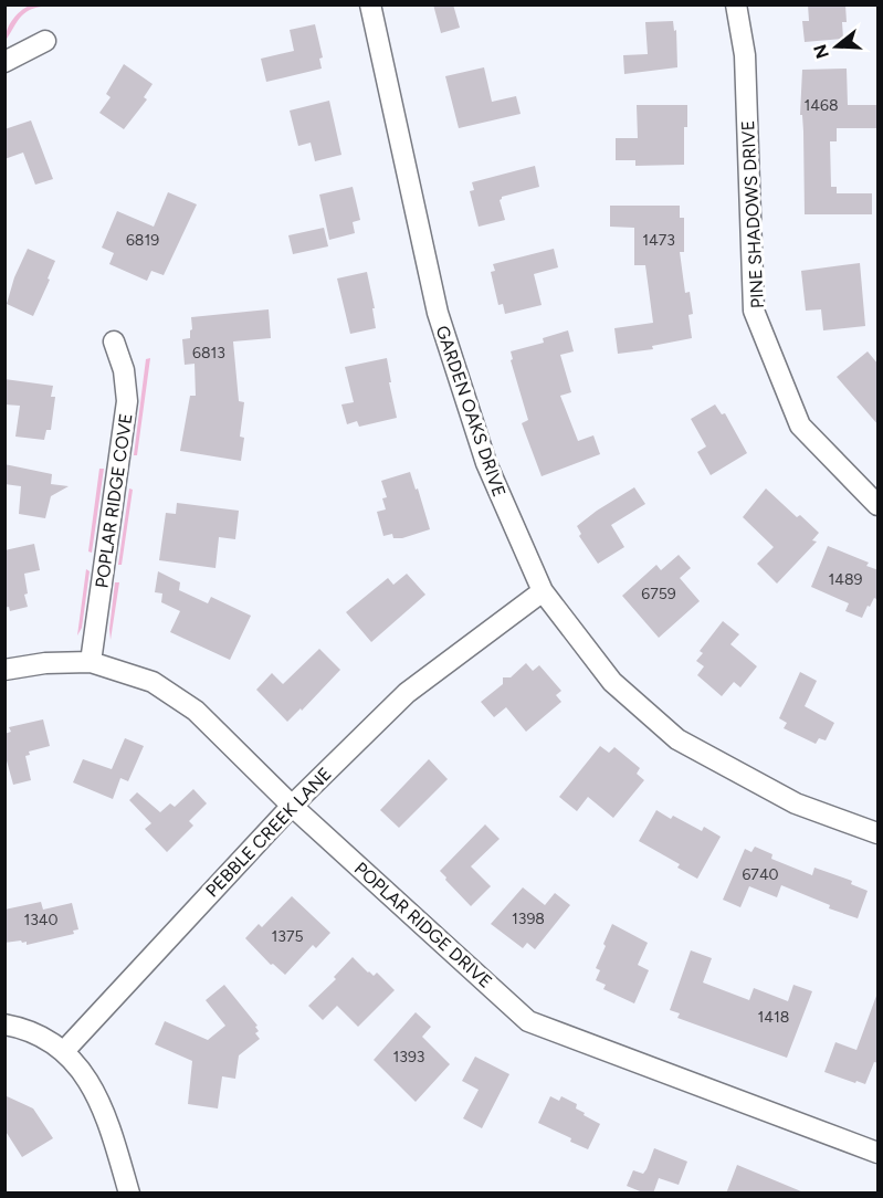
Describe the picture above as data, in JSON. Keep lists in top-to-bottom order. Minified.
{"streets":{"street":["PINE SHADOWS DRIVE","GARDEN OAKS DRIVE","POPLAR RIDGE COVE","PEBBLE CREEK LANE","POPLAR RIDGE DRIVE"]},"crossings":[["GARDEN OAKS DRIVE","PEBBLE CREEK LANE"],["POPLAR RIDGE COVE","POPLAR RIDGE DRIVE"],["PEBBLE CREEK LANE","POPLAR RIDGE DRIVE"]],"house_numbers":["1468","6819","1473","6813","1489","6759","6740","1398","1340","1375","1418","1393"],"north":"left"}
